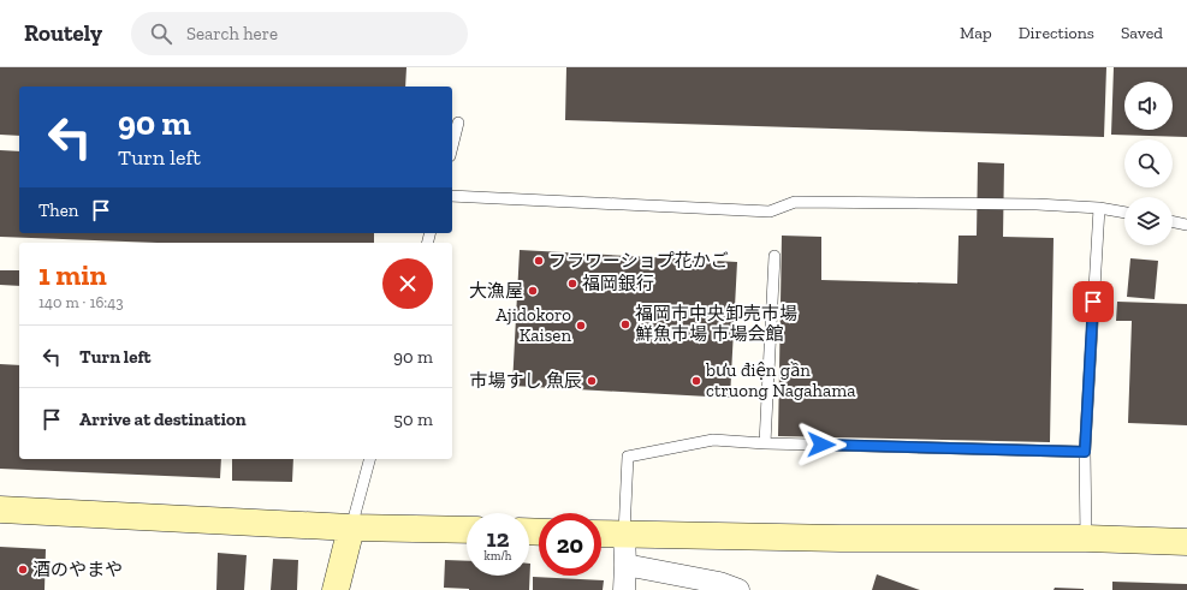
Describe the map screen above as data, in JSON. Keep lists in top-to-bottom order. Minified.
{"places":["フラワーショプ花かご","福岡銀行","大漁屋","福岡市中央卸売市場 鮮魚市場 市場会館","Ajidokoro Kaisen","市場すし 魚辰","bưu điện gần ctruong Nagahama","酒のやまや"],"page":{"header":"Routely","search":"Search here","nav":["Map","Directions","Saved"],"turn":["90 m","Turn left"],"then":"Then","heading":["1 min","140 m · 16:43"],"list":[{"name":"Turn left","value":"90 m"},{"name":"Arrive at destination","value":"50 m"}],"speed":"12 km/h","limit":"20"}}
